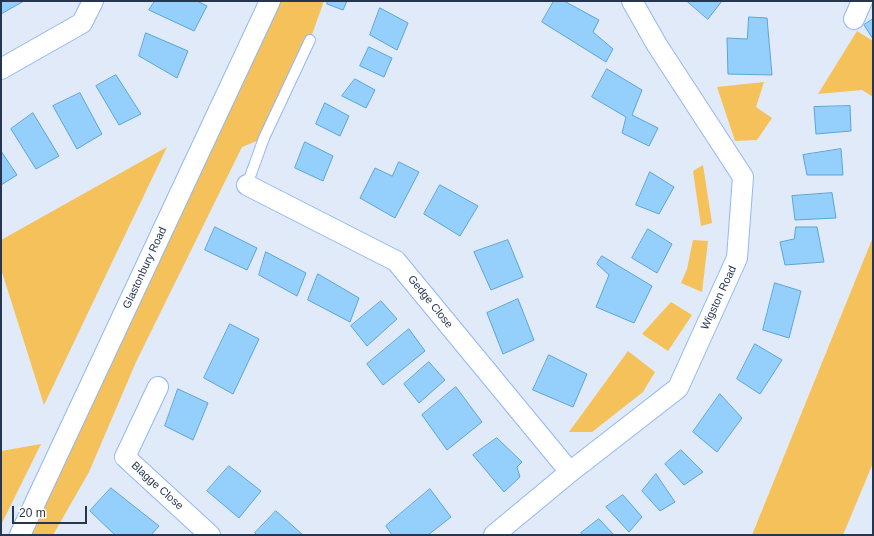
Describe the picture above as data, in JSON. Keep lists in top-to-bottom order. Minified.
{"streets":{"street":["Glastonbury Road","Wigston Road","Gedge Close","Blagge Close"]},"crossings":[["Wigston Road","Gedge Close"]],"scale_bar":"20 m"}
